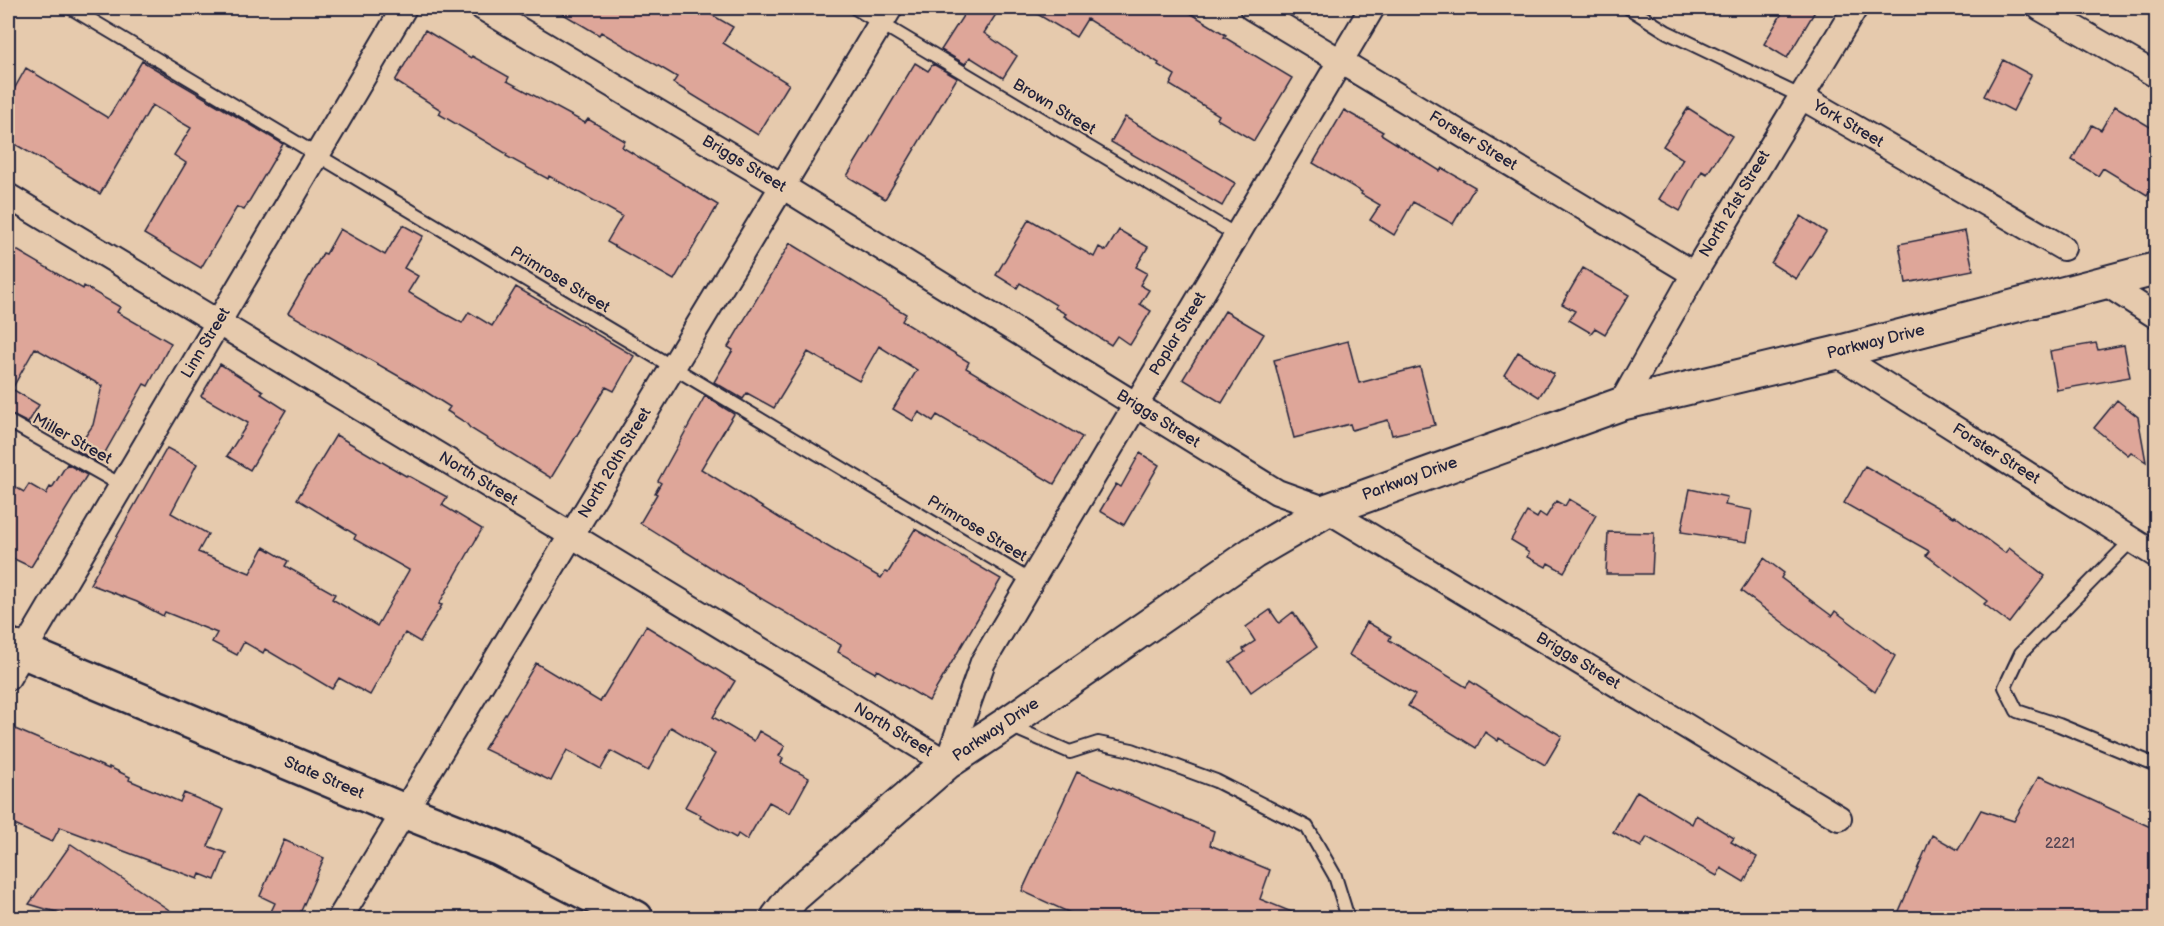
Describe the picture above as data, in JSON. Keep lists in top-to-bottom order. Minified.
{"streets":{"main road":["State Street"],"street":["York Street","Forster Street","Briggs Street","North 21st Street","Poplar Street","Parkway Drive","Linn Street","North 20th Street","North Street"],"lane":["Brown Street","Primrose Street","Miller Street"]},"crossings":[["Brown Street","Poplar Street"],["Brown Street","North 20th Street"],["York Street","North 21st Street"],["Forster Street","North 21st Street"],["Forster Street","Poplar Street"],["Forster Street","Parkway Drive"],["Briggs Street","Poplar Street"],["Briggs Street","Parkway Drive"],["Briggs Street","North 20th Street"],["North 21st Street","Parkway Drive"],["Primrose Street","Poplar Street"],["Primrose Street","Linn Street"],["Primrose Street","North 20th Street"],["Poplar Street","Parkway Drive"],["Poplar Street","North Street"],["Parkway Drive","North Street"],["Linn Street","Miller Street"],["Linn Street","North Street"],["Linn Street","State Street"],["North 20th Street","North Street"],["North 20th Street","State Street"]],"house_numbers":["2221"]}
